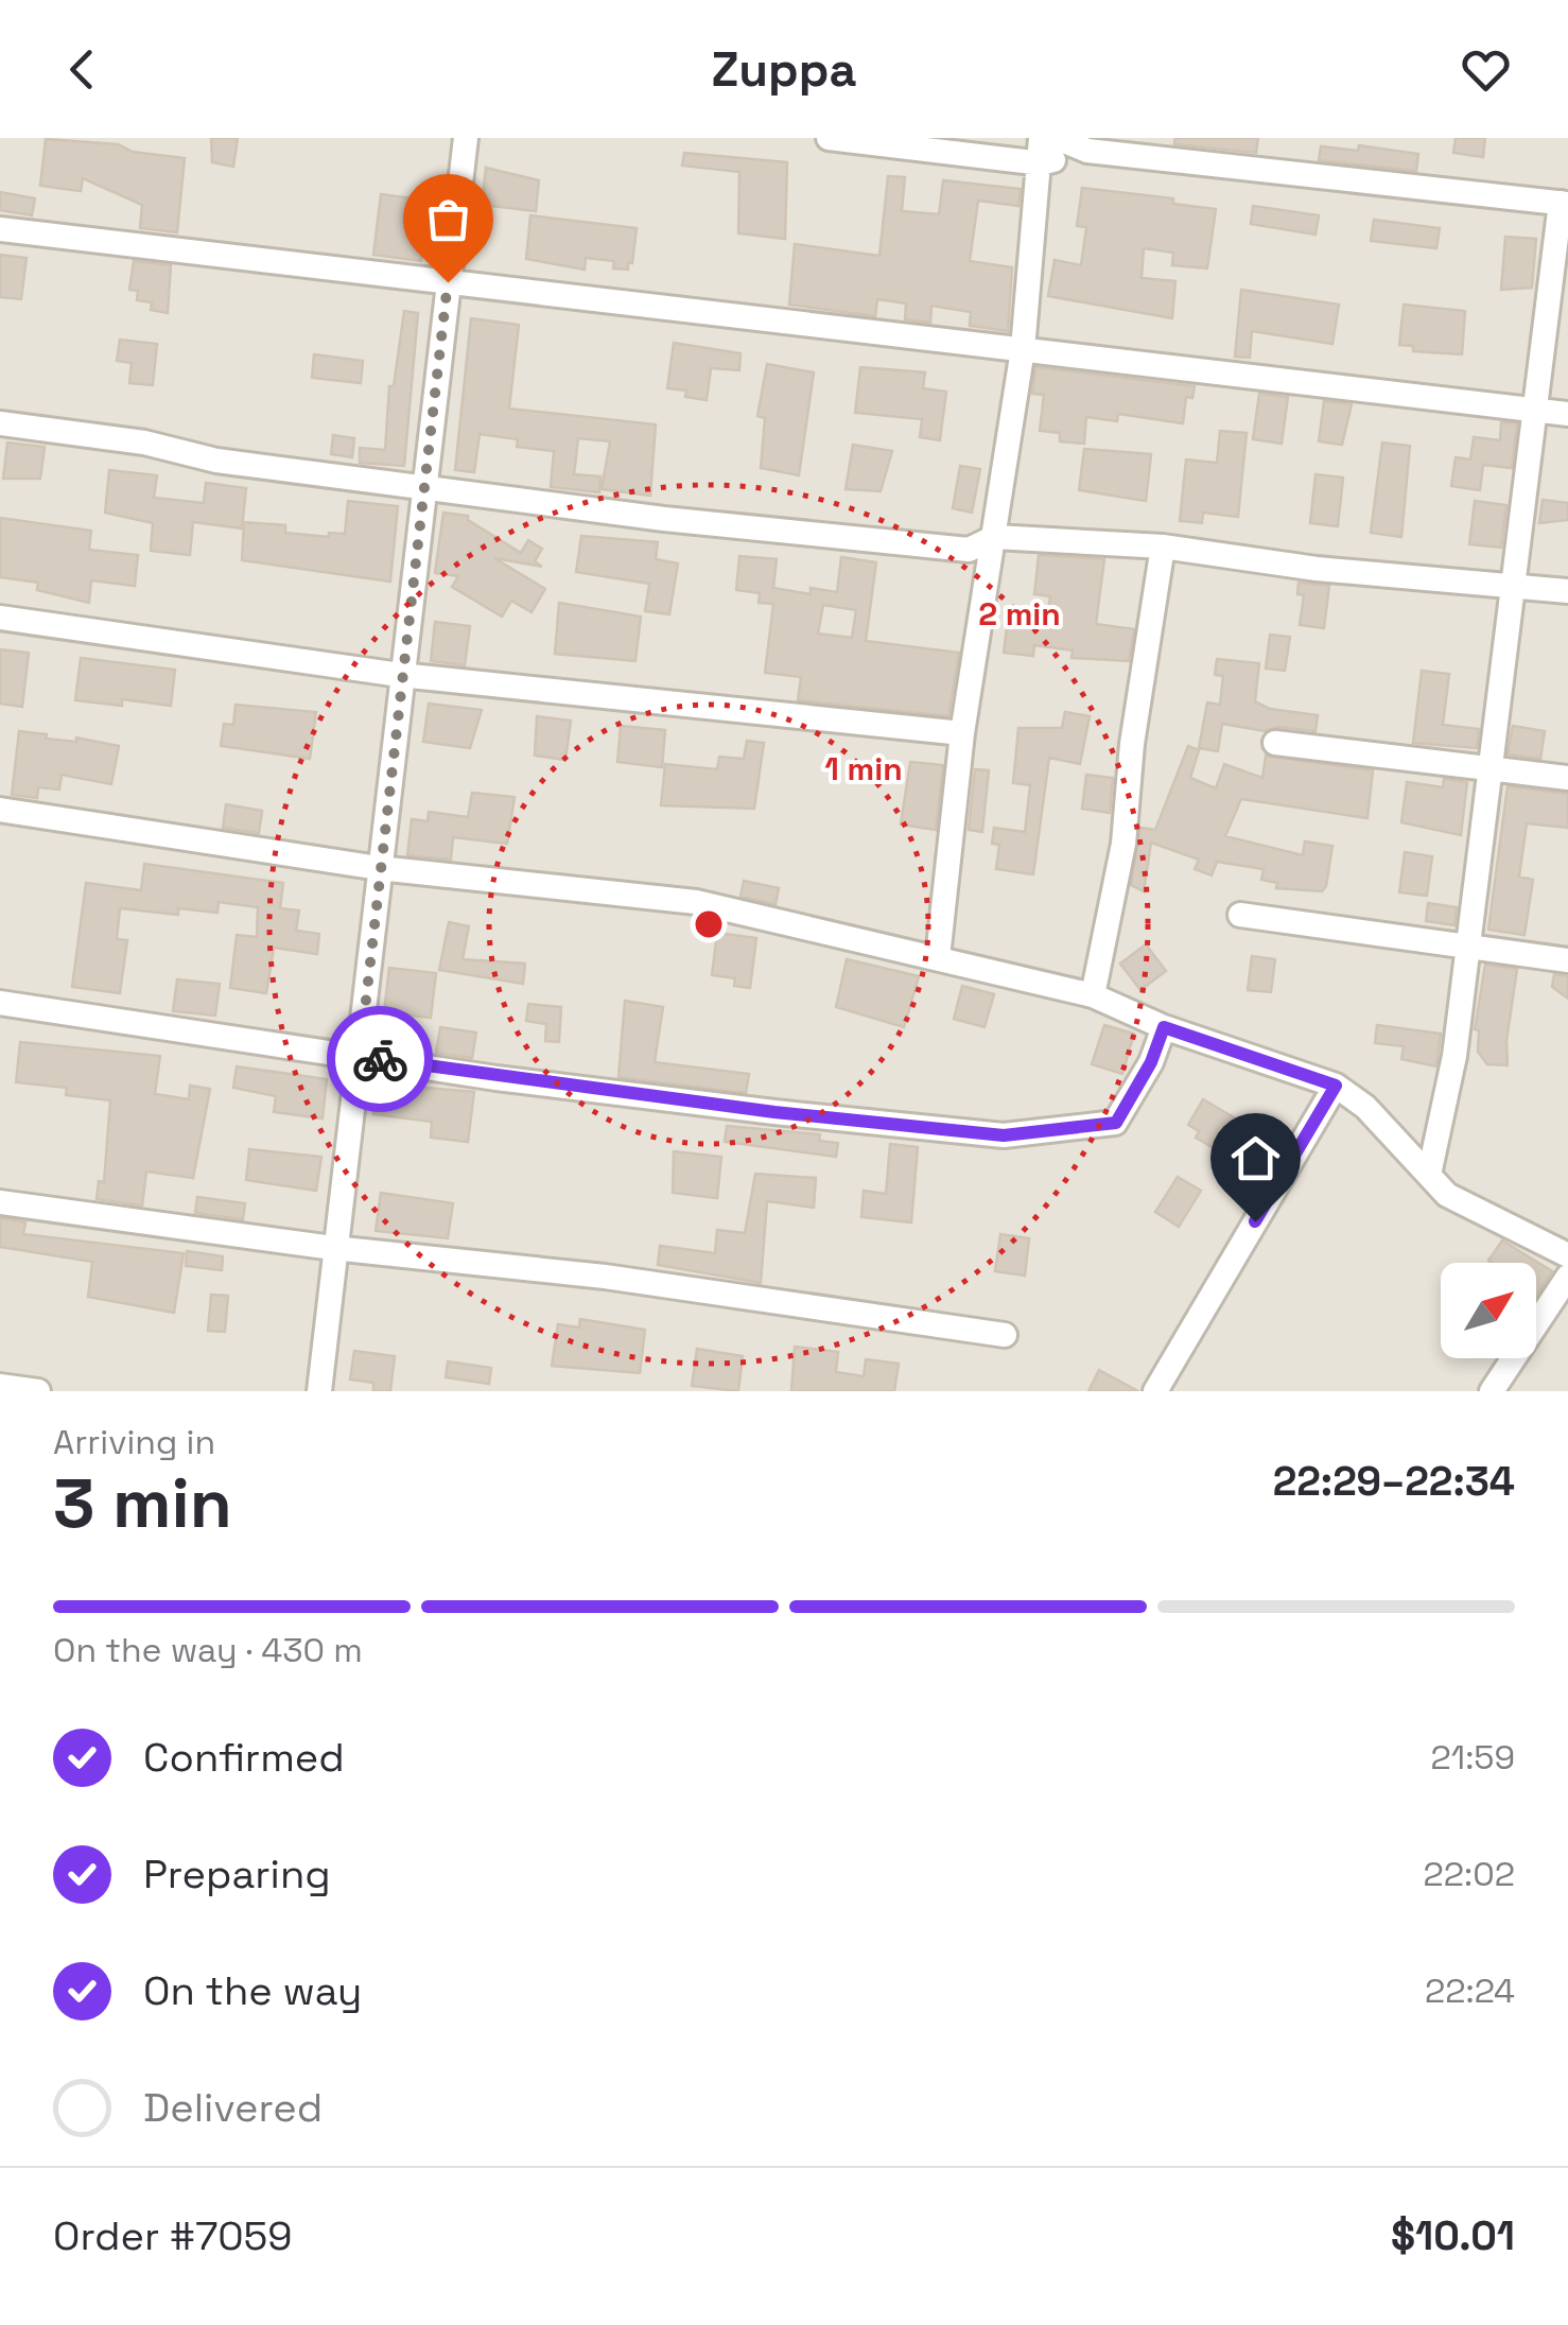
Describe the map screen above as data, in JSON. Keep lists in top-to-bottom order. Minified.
{"north":"top right","page":{"header":"Zuppa","heading":["3 min","Arriving in","22:29–22:34"],"panel":["Order #7059","$10.01"],"bar":"On the way · 430 m","list":[["Confirmed","21:59"],["Preparing","22:02"],["On the way","22:24"],"Delivered"]},"rings":["2 min","1 min"]}
